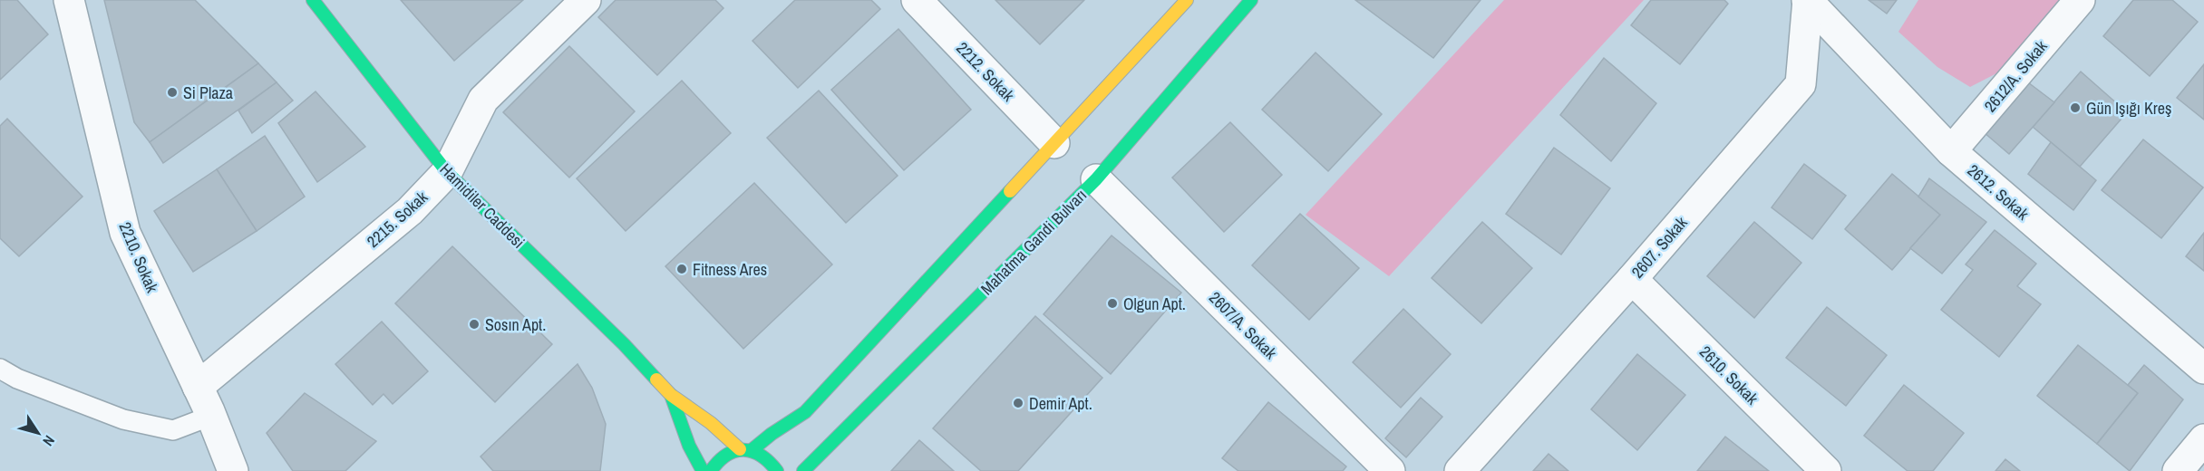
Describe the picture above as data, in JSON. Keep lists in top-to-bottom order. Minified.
{"streets":{"main road":["Hamidiler Caddesi","Mahatma Gandi Bulvarı"],"street":["2212. Sokak","2612/A. Sokak","2612. Sokak","2215. Sokak","2607. Sokak","2210. Sokak","2607/A. Sokak","2610. Sokak"]},"crossings":[["2612/A. Sokak","2612. Sokak"],["2612. Sokak","2607. Sokak"],["Hamidiler Caddesi","2215. Sokak"],["2215. Sokak","2210. Sokak"],["Mahatma Gandi Bulvarı","2607/A. Sokak"],["2607. Sokak","2610. Sokak"]],"places":["Si Plaza","Gün Işığı Kreş","Fitness Ares","Olgun Apt.","Sosın Apt.","Demir Apt."],"north":"bottom right"}
